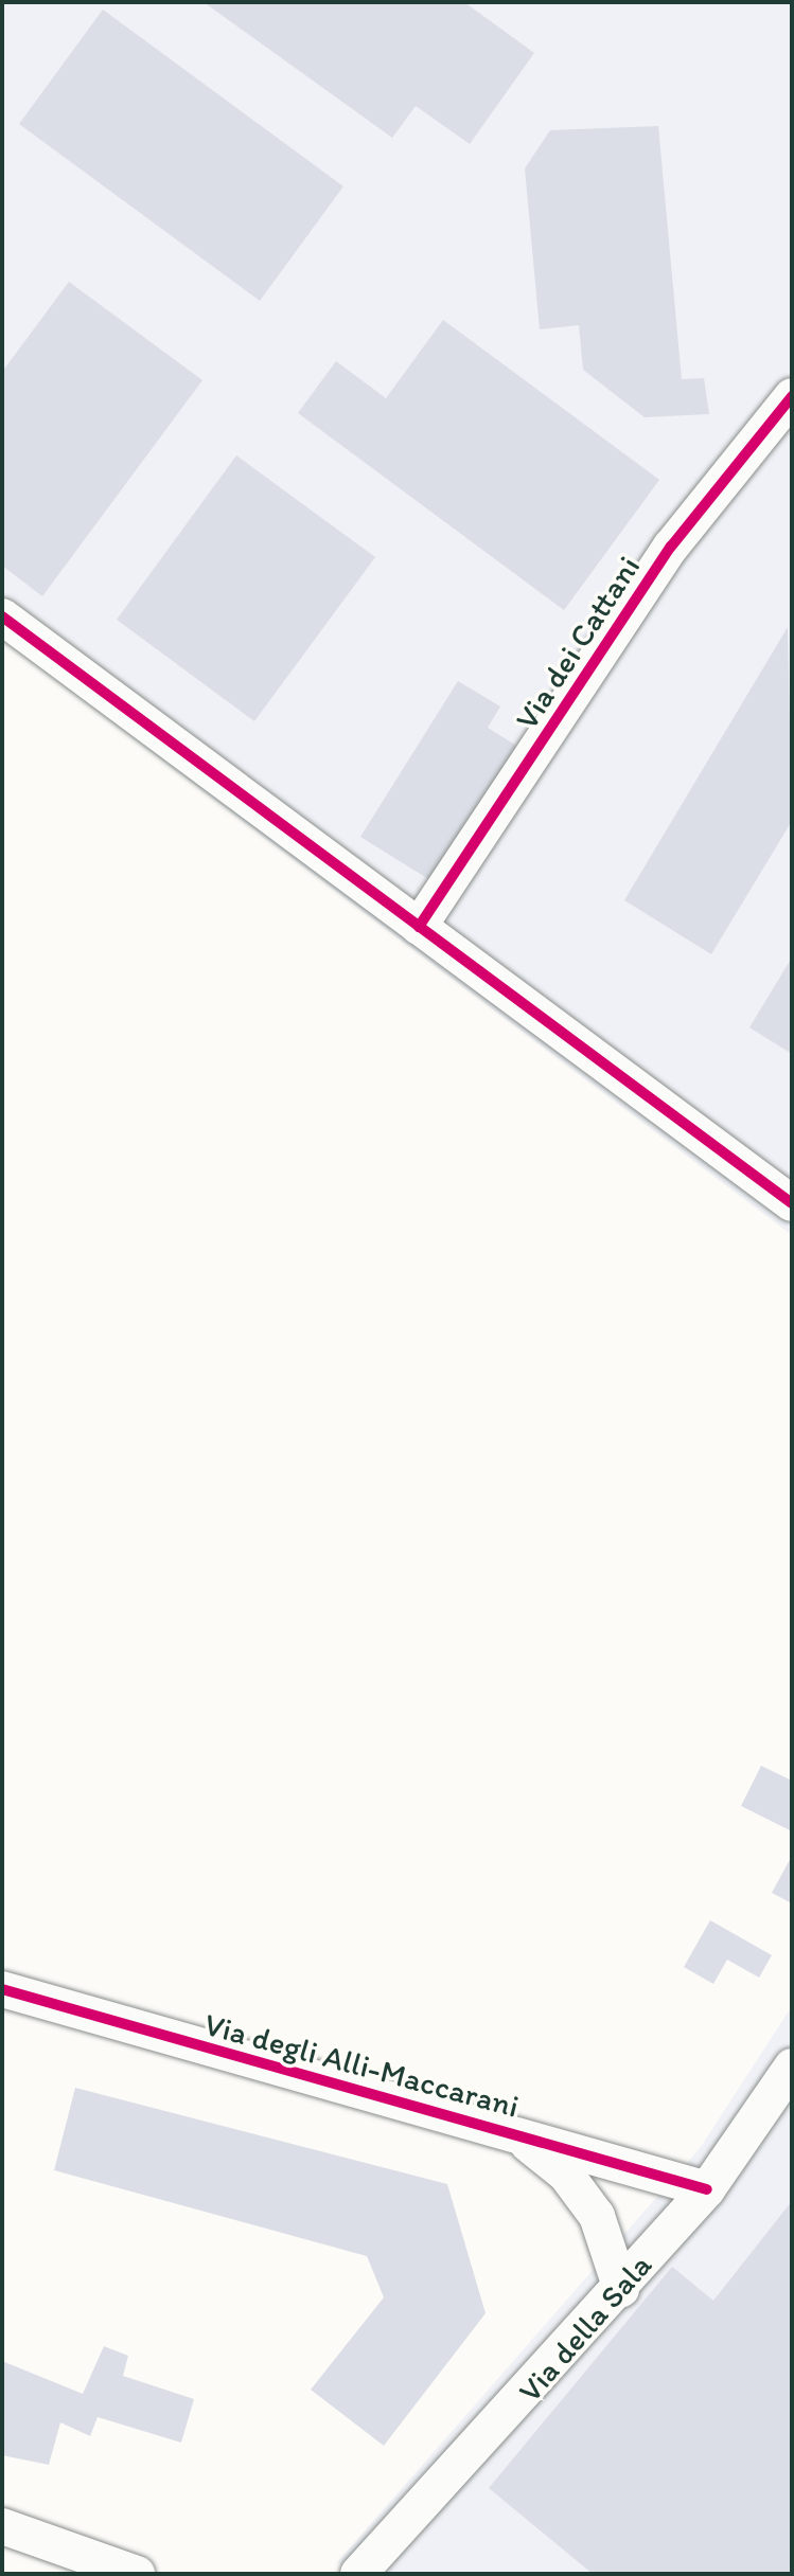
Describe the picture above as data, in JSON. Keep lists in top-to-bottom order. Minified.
{"streets":{"street":["Via dei Cattani","Via degli Alli-Maccarani","Via della Sala"]},"crossings":[["Via degli Alli-Maccarani","Via della Sala"]]}
